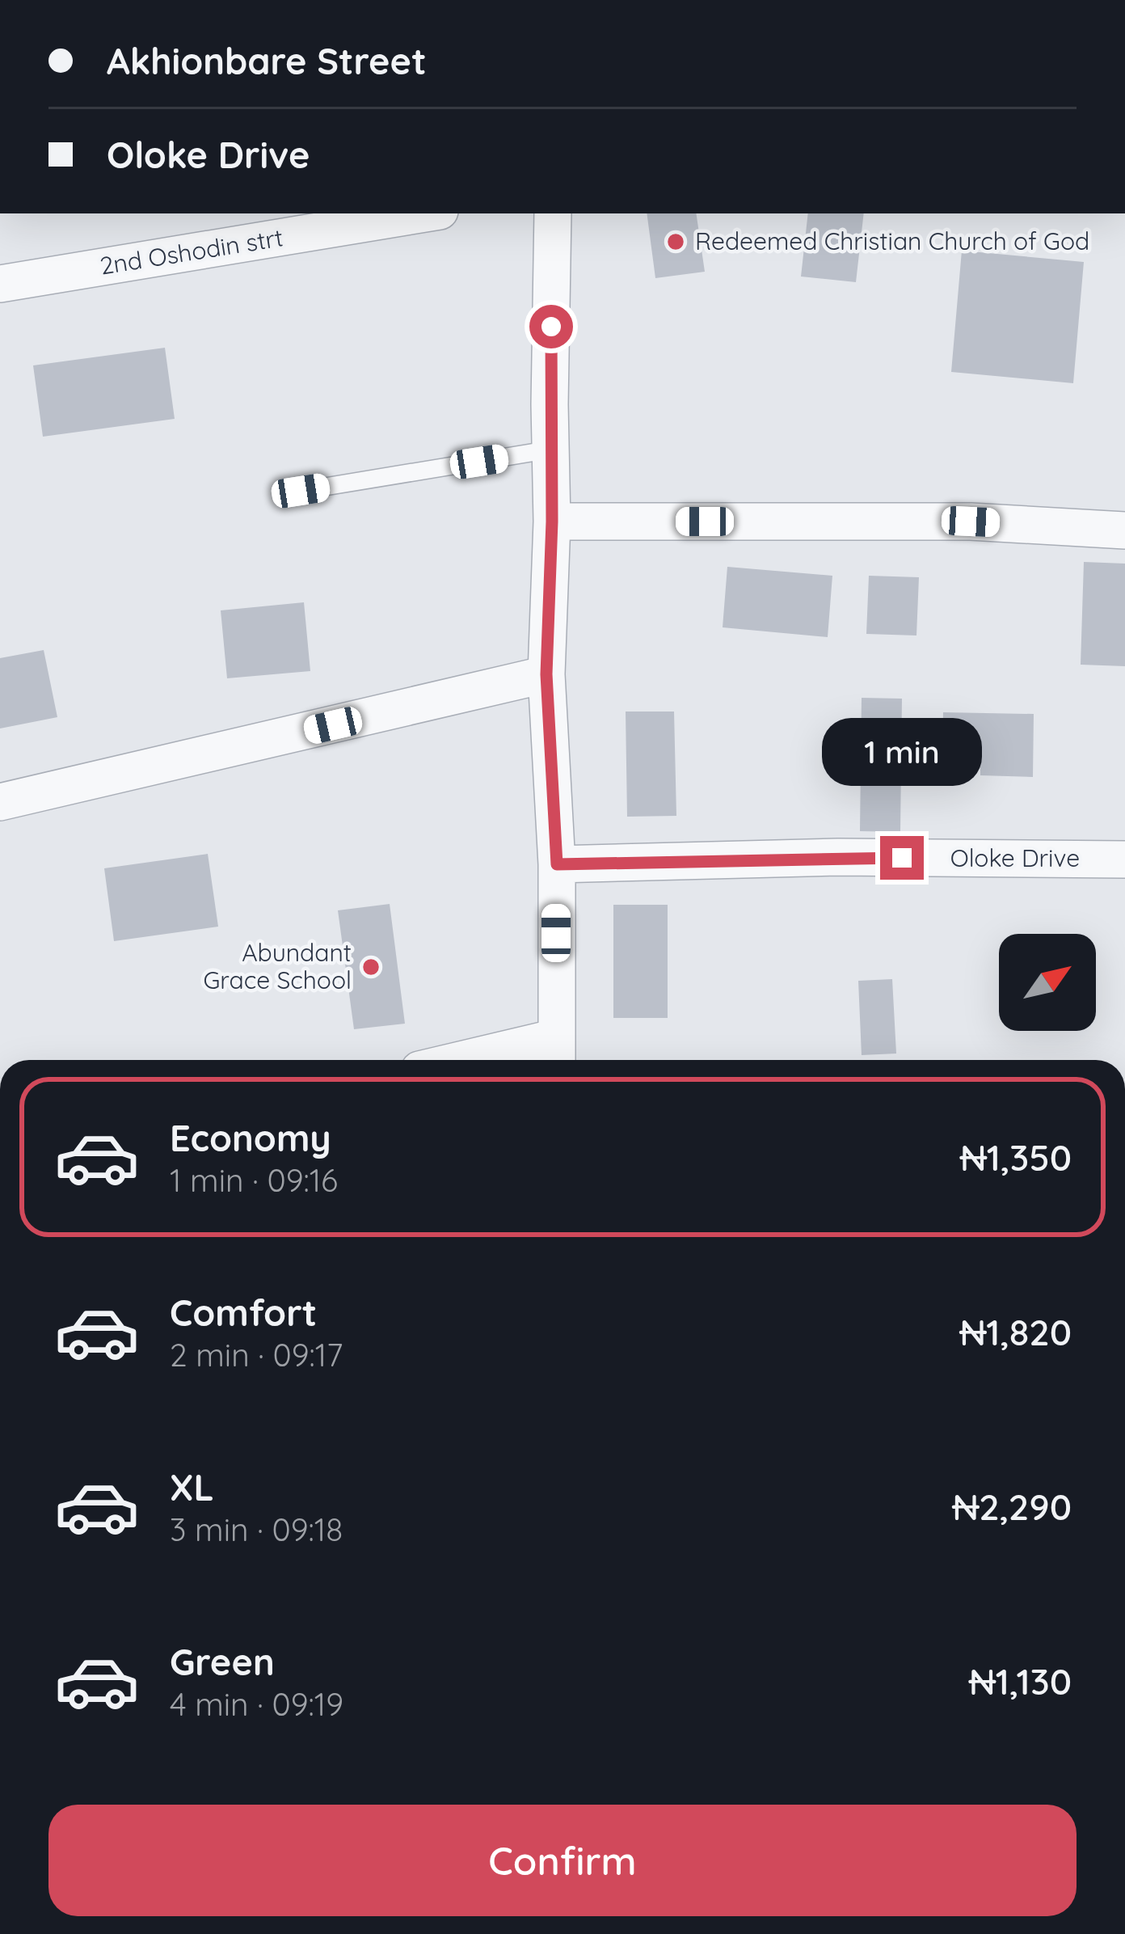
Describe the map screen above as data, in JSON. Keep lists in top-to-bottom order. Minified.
{"streets":{"street":["2nd Oshodin strt","Oloke Drive"]},"places":["Redeemed Christian Church of God","Abundant Grace School"],"north":"top right","page":{"banner":["Akhionbare Street","Oloke Drive"],"bubble":"1 min","list":[{"name":"Economy","note":"1 min · 09:16","value":"₦1,350"},{"name":"Comfort","note":"2 min · 09:17","value":"₦1,820"},{"name":"XL","note":"3 min · 09:18","value":"₦2,290"},{"name":"Green","note":"4 min · 09:19","value":"₦1,130"}],"buttons":"Confirm"}}
